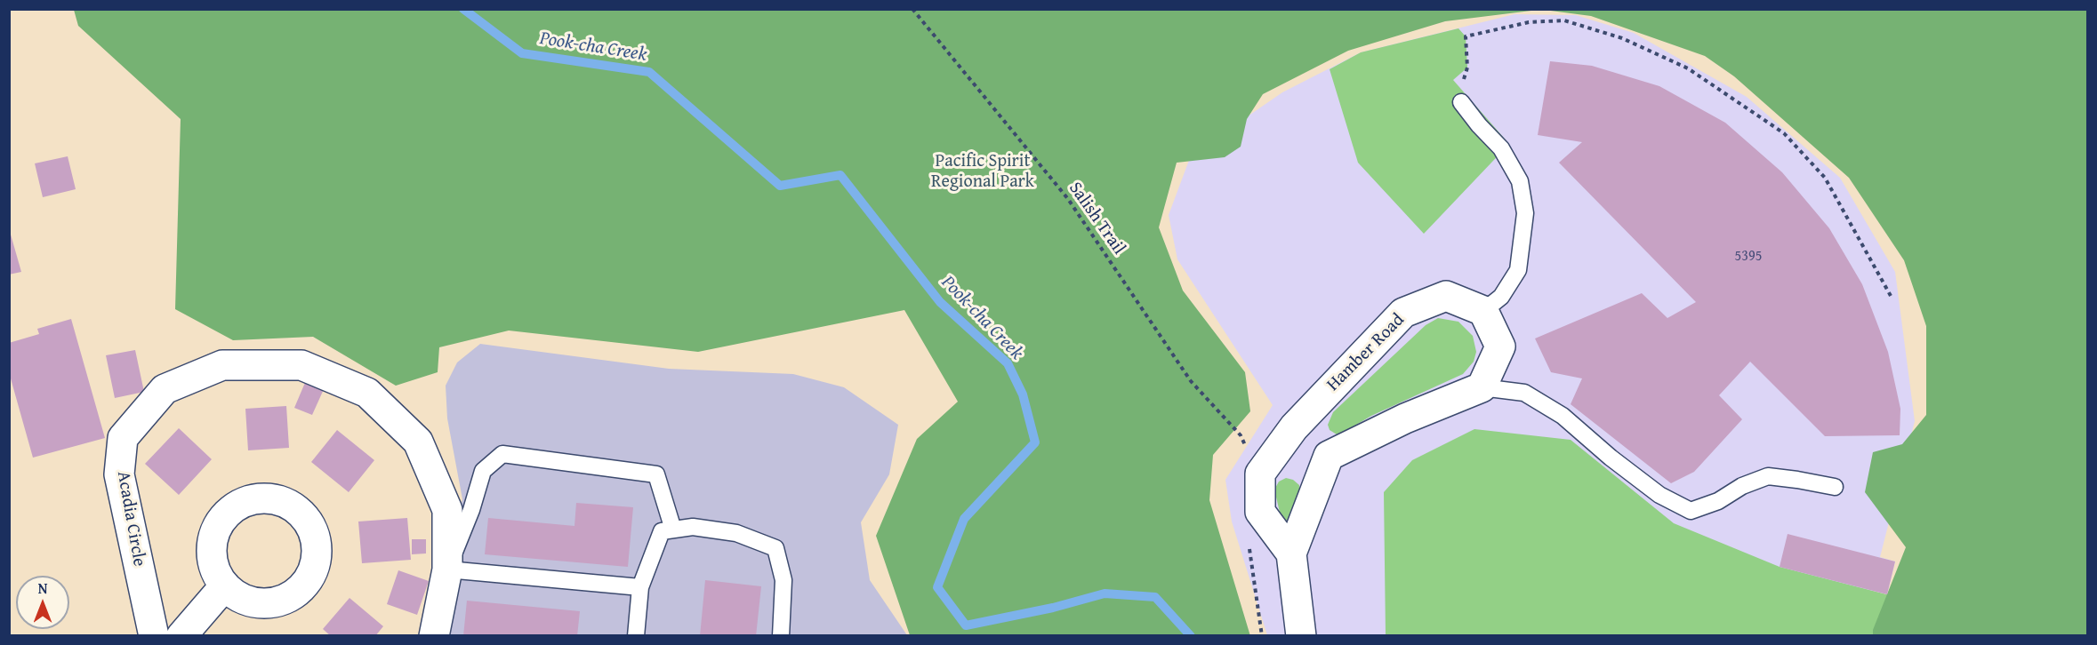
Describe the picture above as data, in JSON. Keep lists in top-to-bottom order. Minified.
{"streets":{"street":["Hamber Road","Acadia Circle"],"path":["Salish Trail"]},"water":["Pook-cha Creek"],"parks":["Pacific Spirit Regional Park"],"house_numbers":["5395"],"north":"top"}
